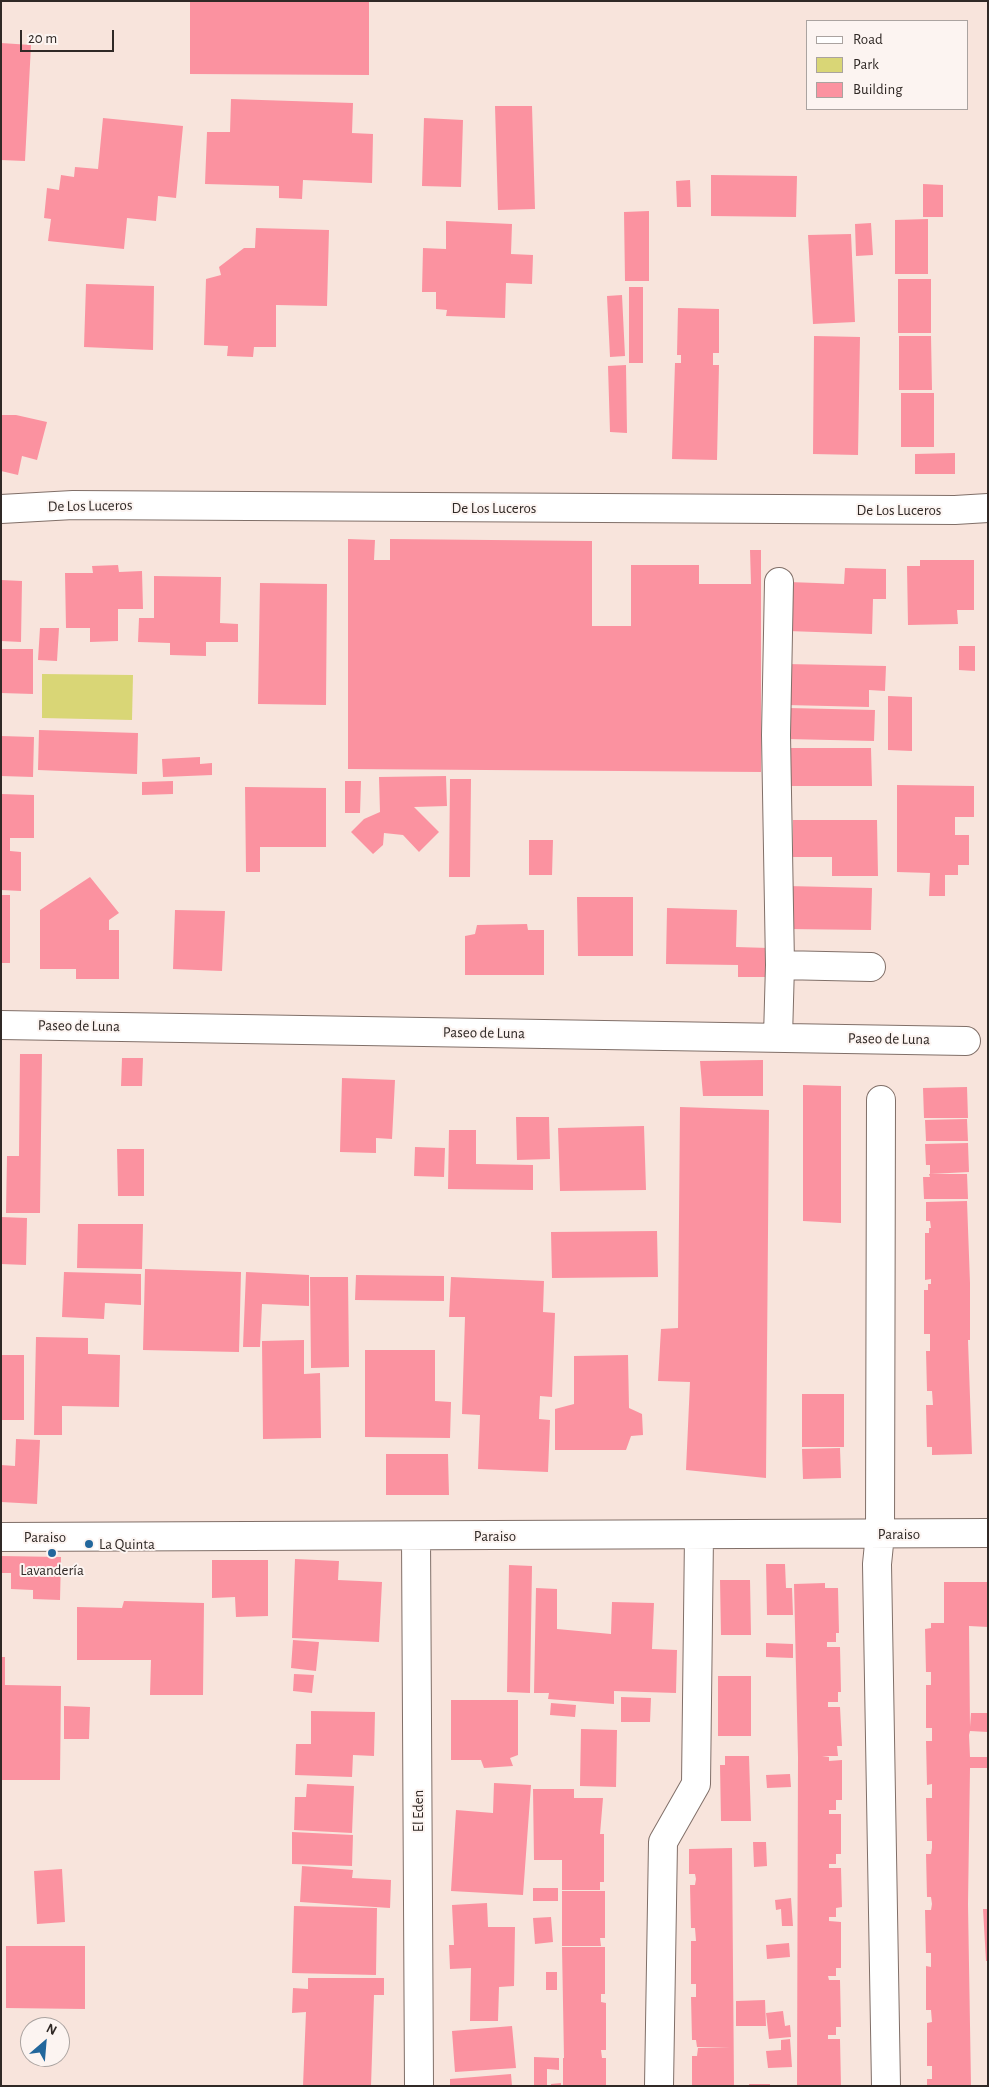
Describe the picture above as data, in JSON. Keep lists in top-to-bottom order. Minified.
{"streets":{"street":["De Los Luceros","Paseo de Luna","Paraiso","El Eden"]},"crossings":[["Paraiso","El Eden"]],"places":["La Quinta","Lavandería"],"legend":["Road","Park","Building"],"scale_bar":"20 m","north":"top right"}
